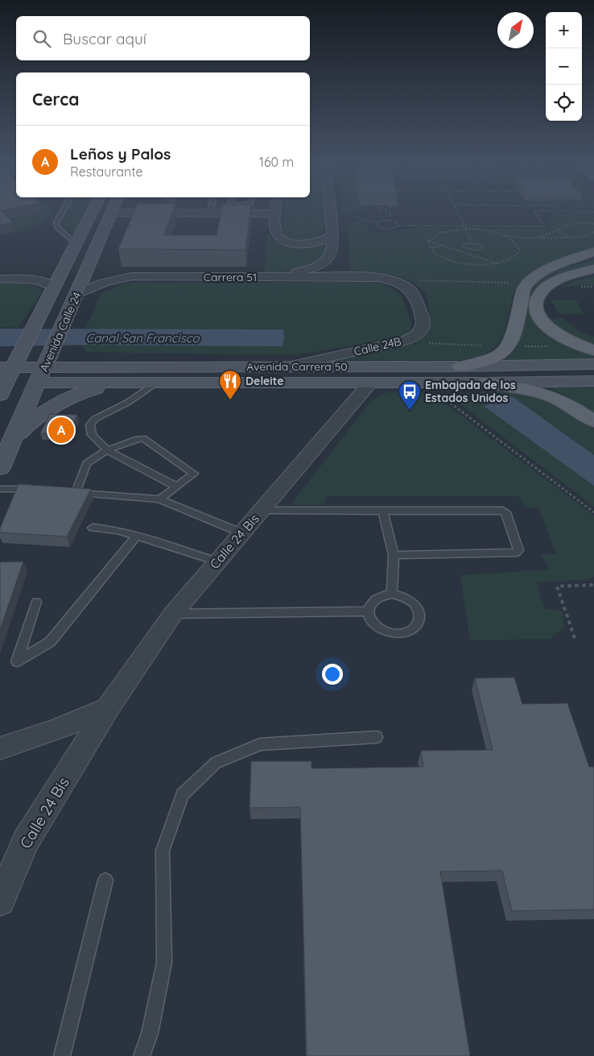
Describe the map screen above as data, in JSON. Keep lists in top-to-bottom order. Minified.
{"streets":{"main road":["Avenida Calle 24","Avenida Carrera 50"],"street":["Carrera 51","Calle 24B","Calle 24 Bis"]},"crossings":[["Carrera 51","Avenida Calle 24"],["Carrera 51","Calle 24B"],["Avenida Calle 24","Avenida Carrera 50"],["Calle 24B","Avenida Carrera 50"],["Avenida Carrera 50","Calle 24 Bis"]],"water":["Canal San Francisco"],"places":{"restaurant":["Deleite"],"bus stop":["Embajada de los Estados Unidos"]},"north":"top right","page":{"map_buttons":["+","−"],"search":"Buscar aquí","heading":"Cerca","list":[{"mark":"A","name":"Leños y Palos","note":"Restaurante","value":"160 m"}],"pins":"A"}}
